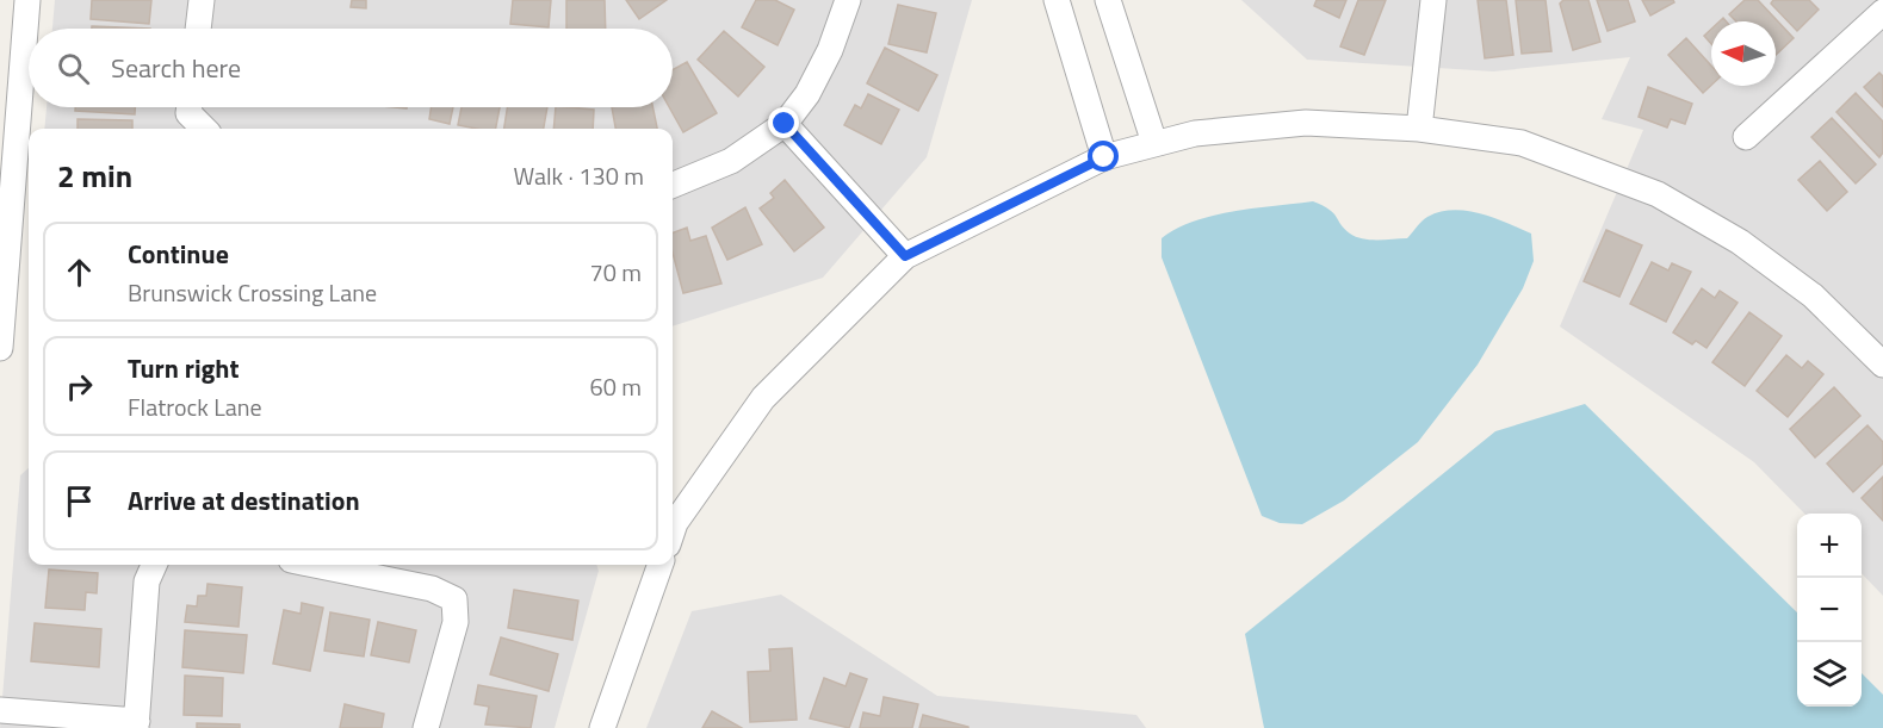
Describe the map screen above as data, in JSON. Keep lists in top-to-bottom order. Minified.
{"north":"left","page":{"search":"Search here","heading":["2 min","Walk · 130 m"],"list":[["Continue","Brunswick Crossing Lane","70 m"],["Turn right","Flatrock Lane","60 m"],"Arrive at destination"],"map_buttons":["+","−"]}}
